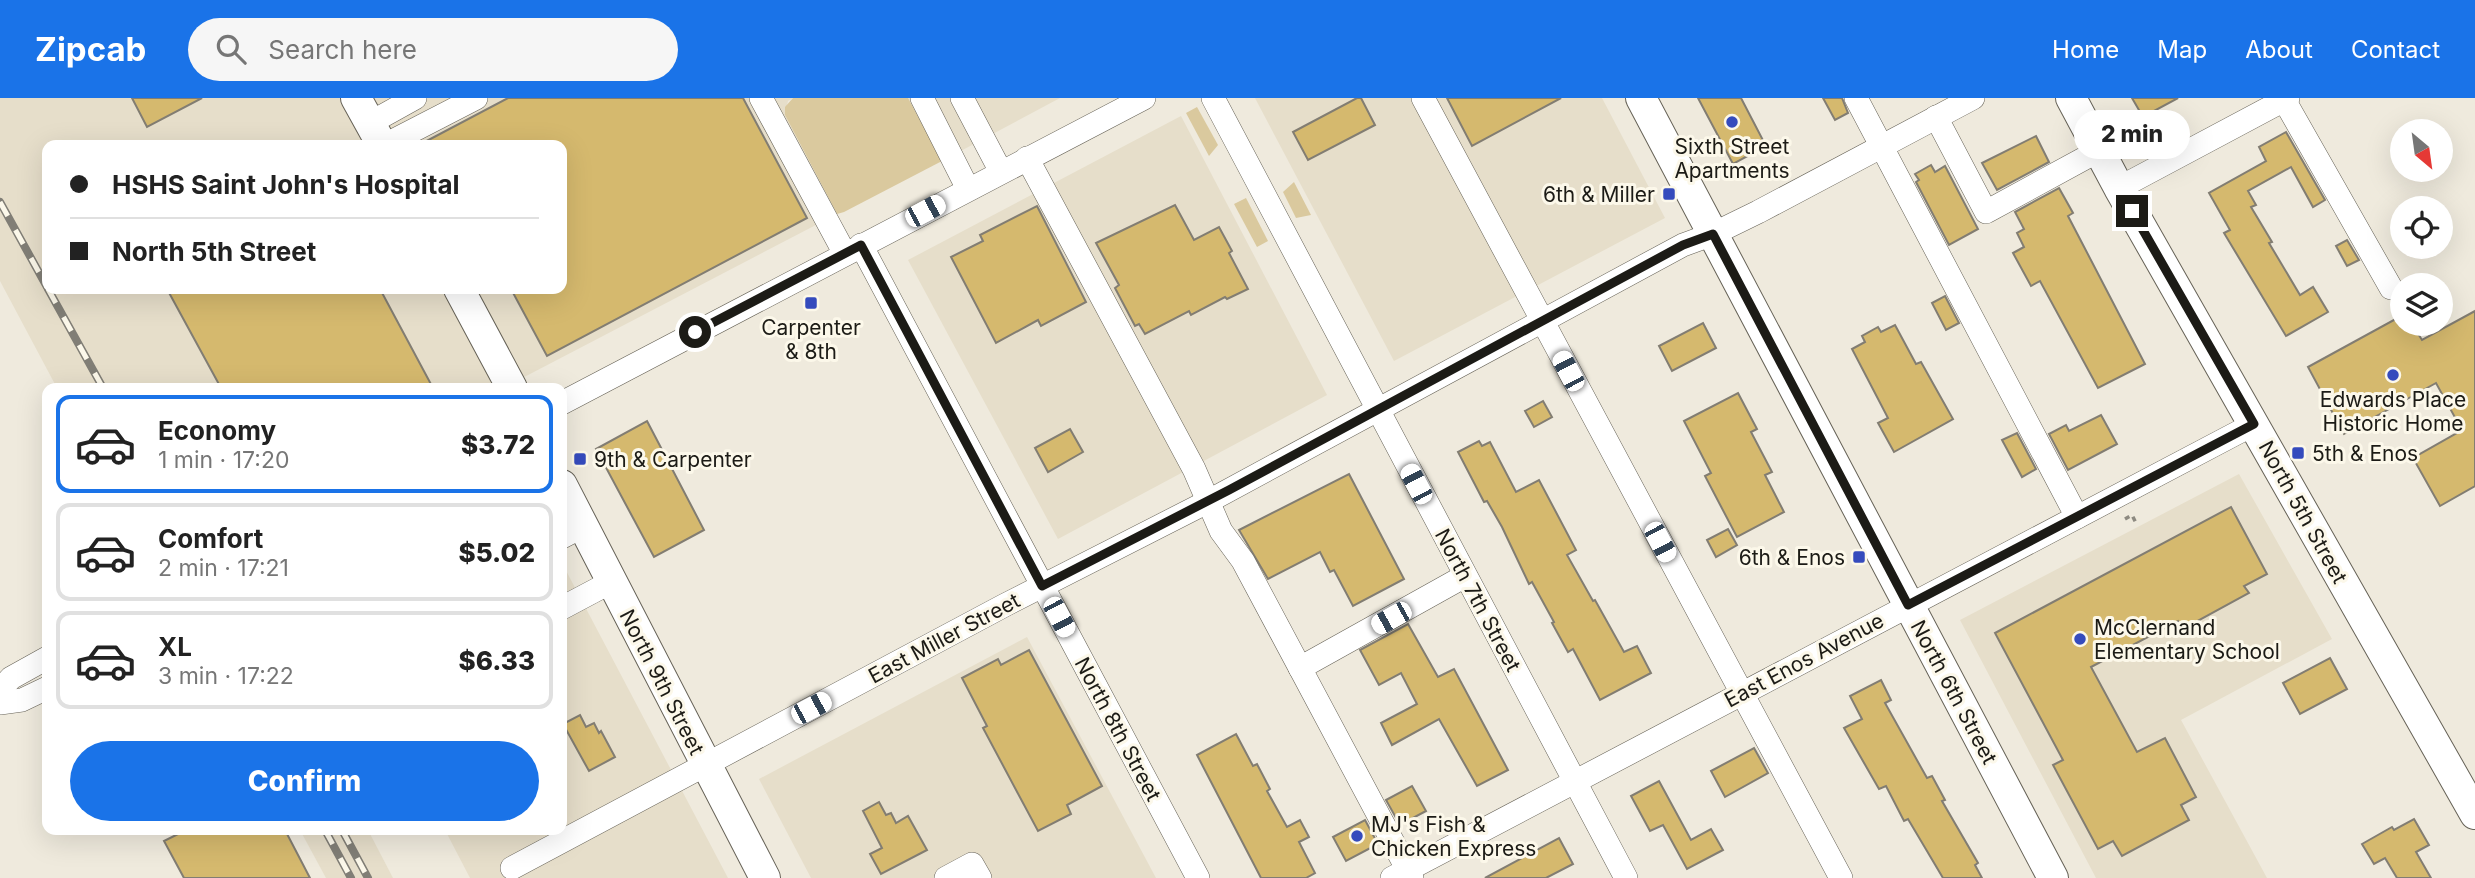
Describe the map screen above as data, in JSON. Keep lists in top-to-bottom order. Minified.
{"streets":{"main road":["North 5th Street","North 9th Street","North 6th Street"],"street":["North 7th Street","East Miller Street","East Enos Avenue","North 8th Street"]},"crossings":[["North 5th Street","East Enos Avenue"],["North 7th Street","East Miller Street"],["North 7th Street","East Enos Avenue"],["East Miller Street","North 9th Street"],["East Miller Street","North 6th Street"],["East Miller Street","North 8th Street"],["East Enos Avenue","North 6th Street"]],"places":{"other":["Sixth Street Apartments","Edwards Place Historic Home","McClernand Elementary School","MJ's Fish & Chicken Express"],"transit":["6th & Miller","Carpenter & 8th","5th & Enos","9th & Carpenter","6th & Enos"]},"north":"bottom right","page":{"header":"Zipcab","search":"Search here","nav":["Home","Map","About","Contact"],"bubble":"2 min","banner":["HSHS Saint John's Hospital","North 5th Street"],"list":[{"name":"Economy","note":"1 min · 17:20","value":"$3.72"},{"name":"Comfort","note":"2 min · 17:21","value":"$5.02"},{"name":"XL","note":"3 min · 17:22","value":"$6.33"}],"buttons":"Confirm"}}
